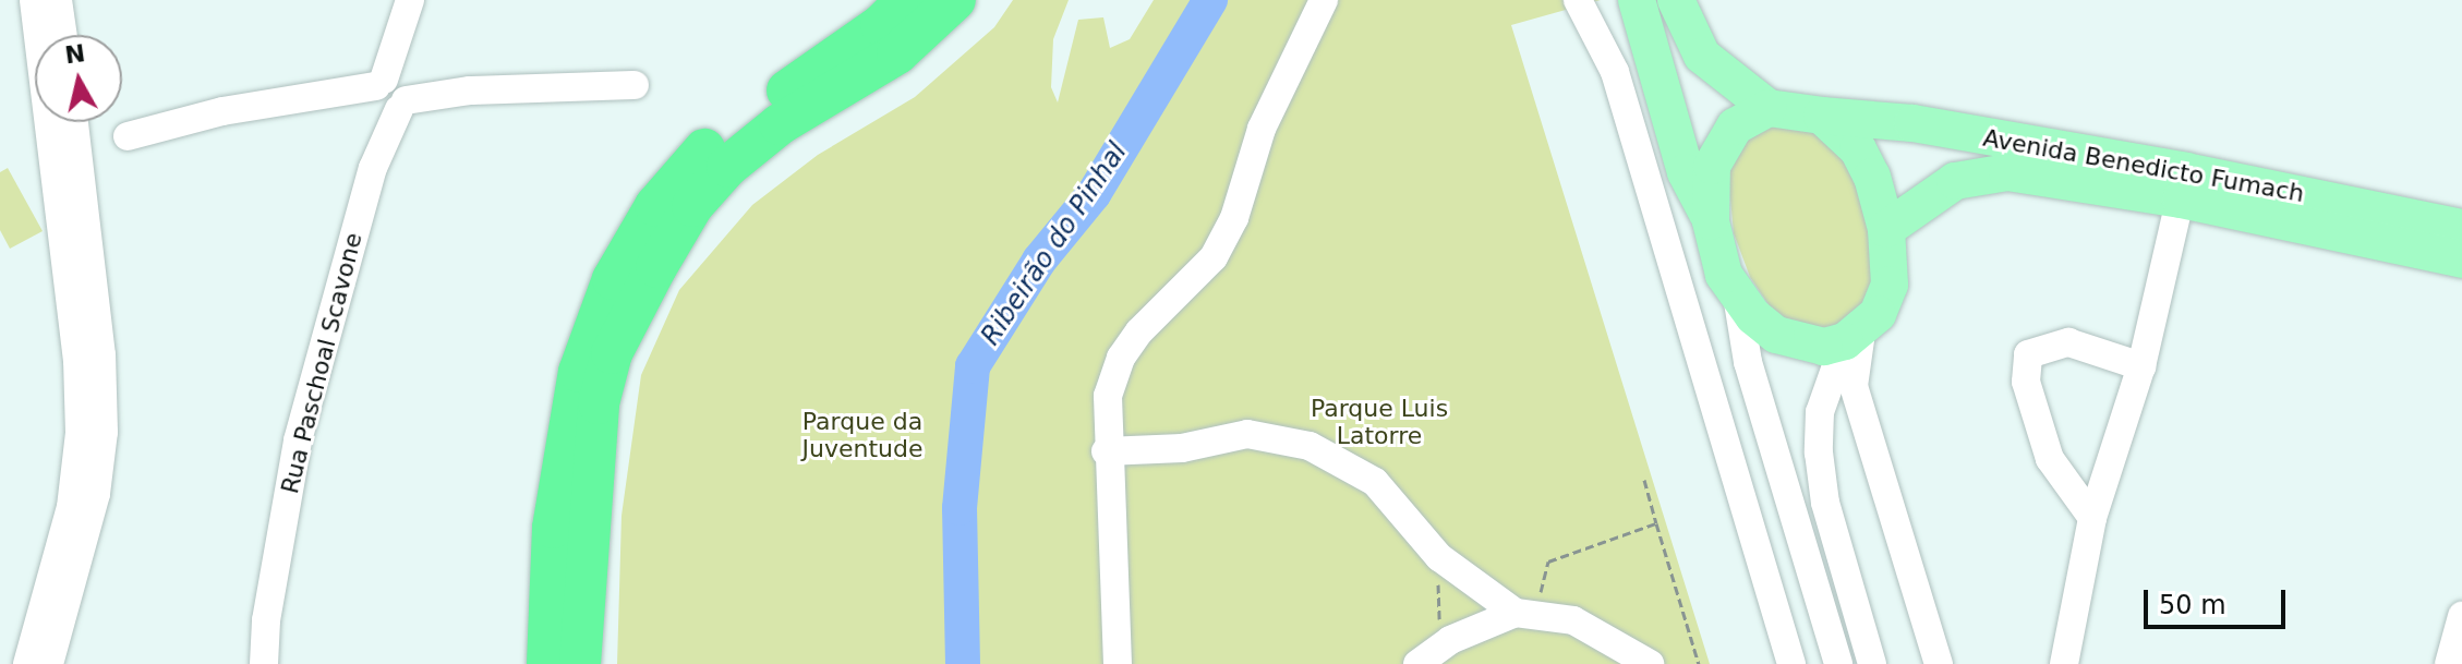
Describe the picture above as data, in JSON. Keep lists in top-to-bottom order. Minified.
{"streets":{"main road":["Avenida Benedicto Fumach"],"street":["Rua Paschoal Scavone"]},"water":["Ribeirão do Pinhal"],"parks":["Parque Luis Latorre","Parque da Juventude"],"scale_bar":"50 m","north":"top"}
